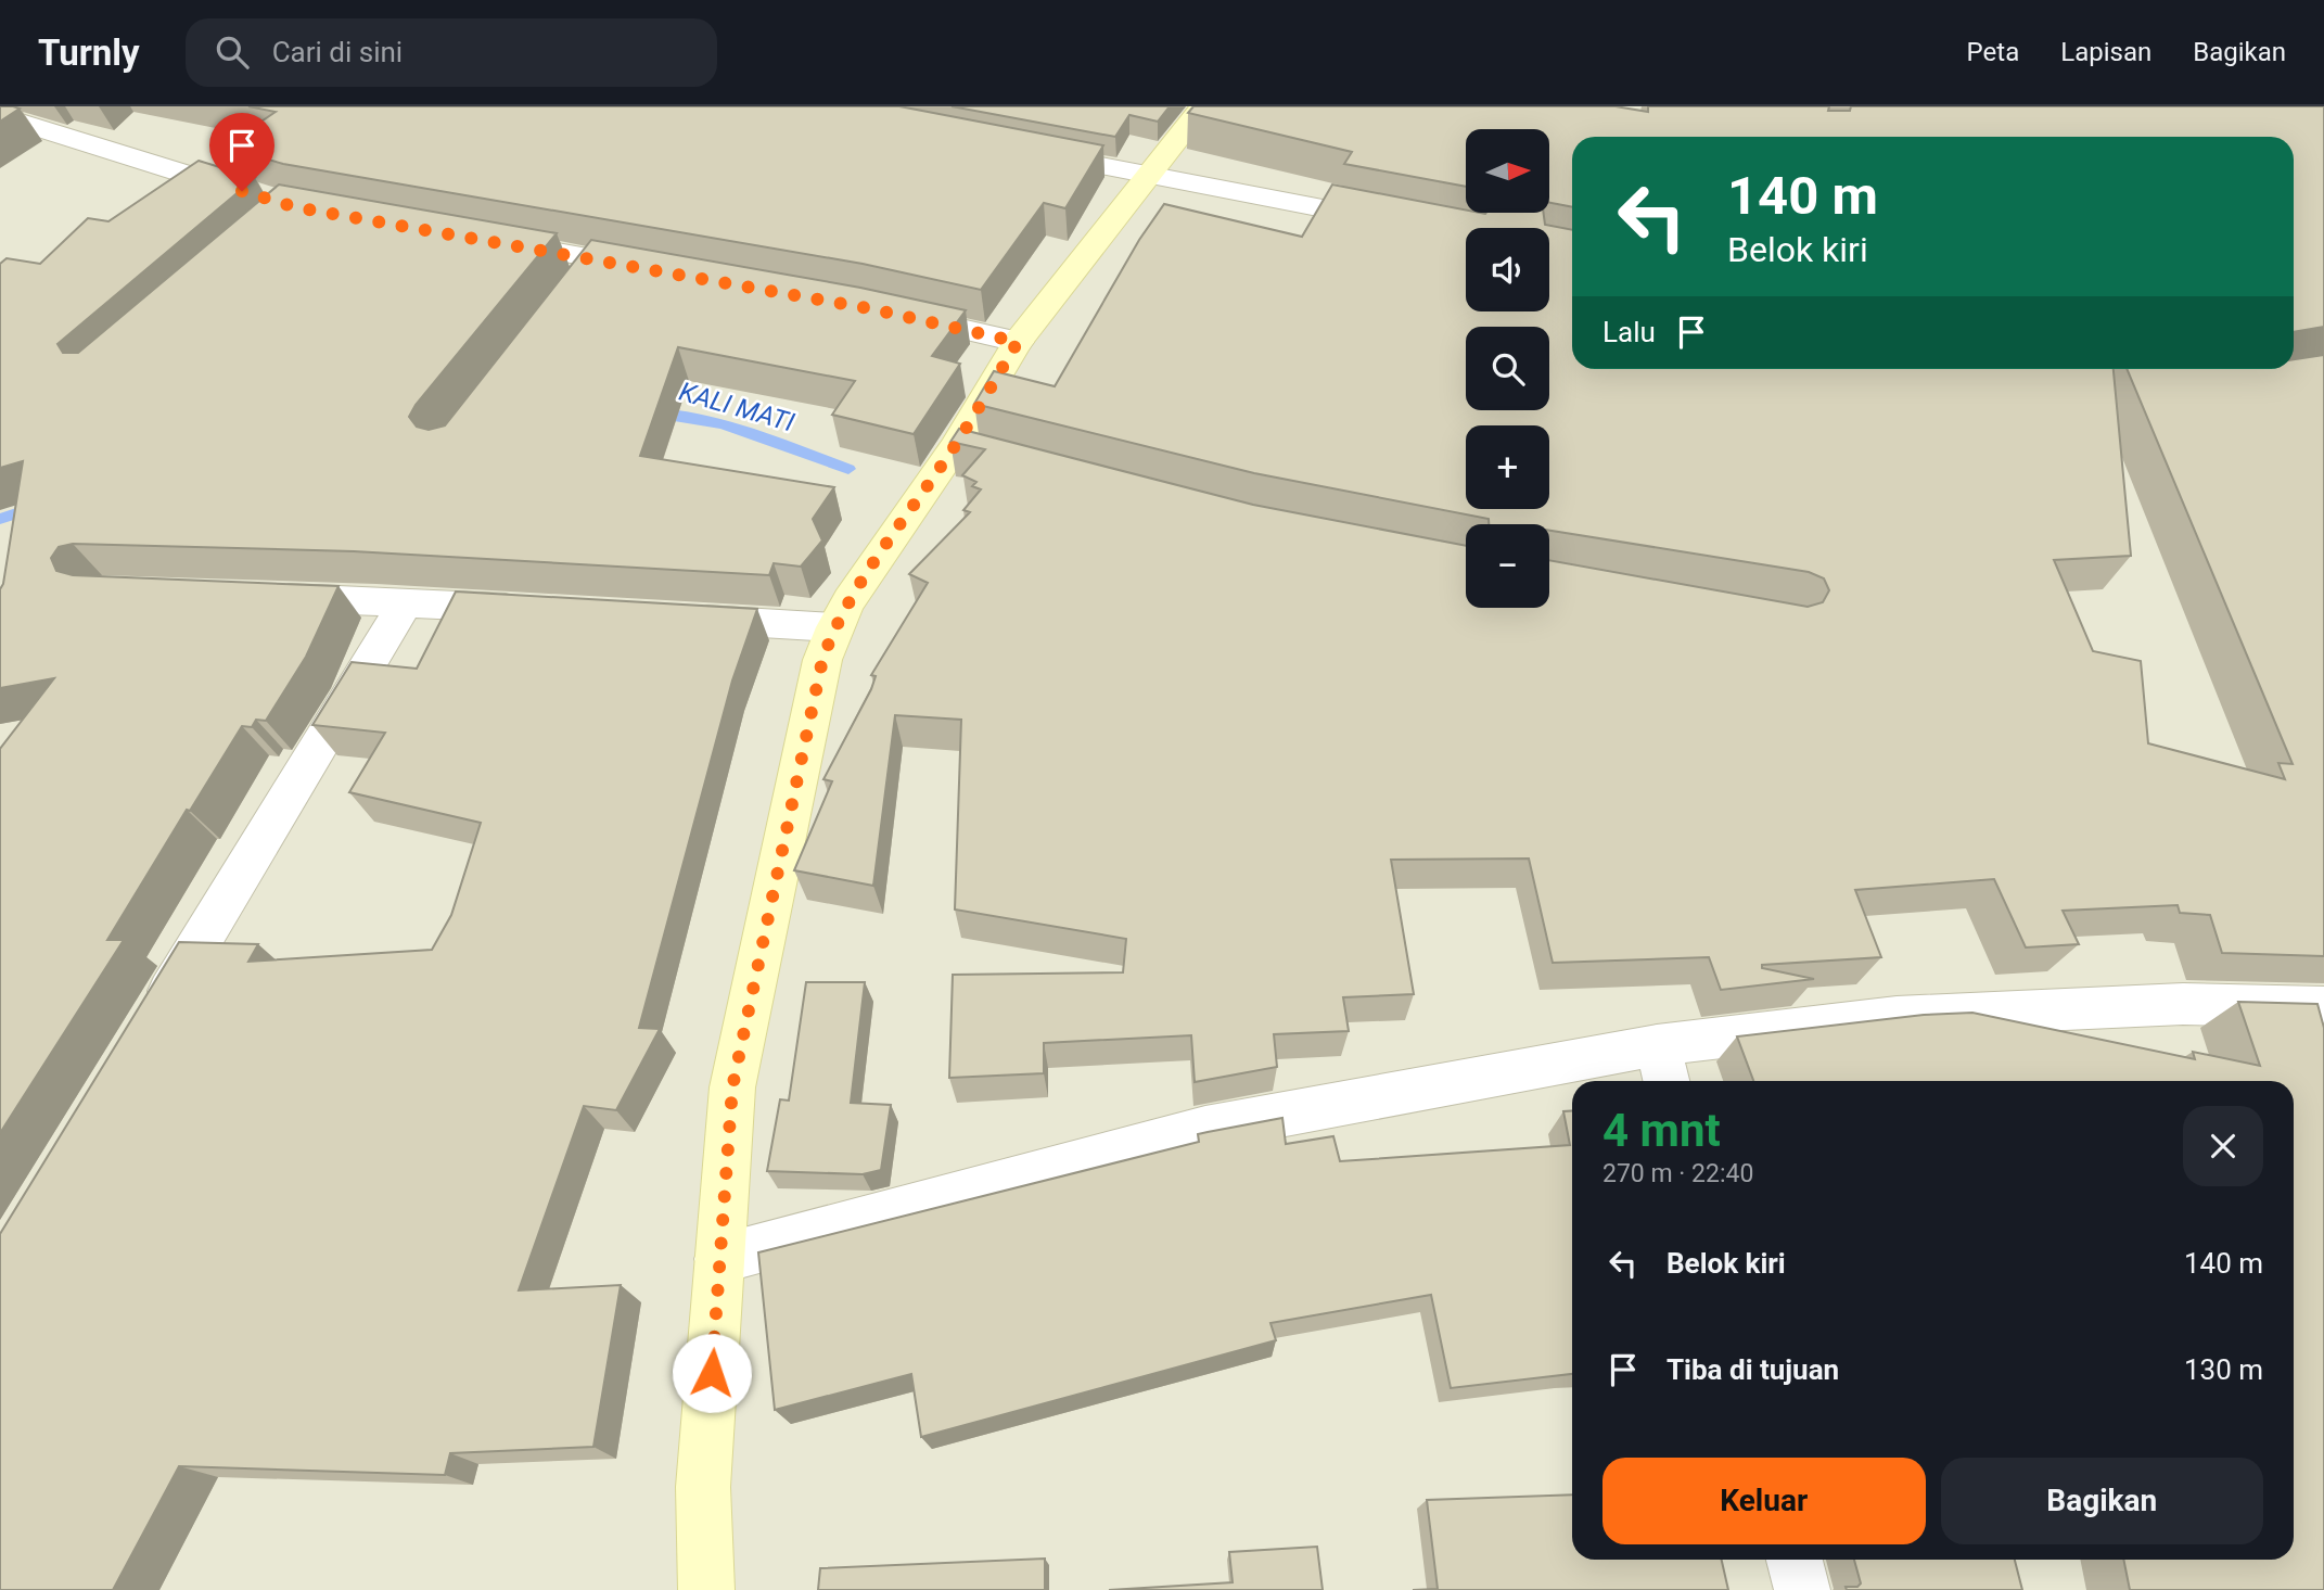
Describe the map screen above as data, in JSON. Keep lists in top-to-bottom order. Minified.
{"water":["KALI MATI"],"north":"right","page":{"header":"Turnly","search":"Cari di sini","nav":["Peta","Lapisan","Bagikan"],"map_buttons":["+","−"],"turn":["140 m","Belok kiri"],"then":"Lalu","heading":["4 mnt","270 m · 22:40"],"list":[{"name":"Belok kiri","value":"140 m"},{"name":"Tiba di tujuan","value":"130 m"}],"buttons":["Keluar","Bagikan"]}}
